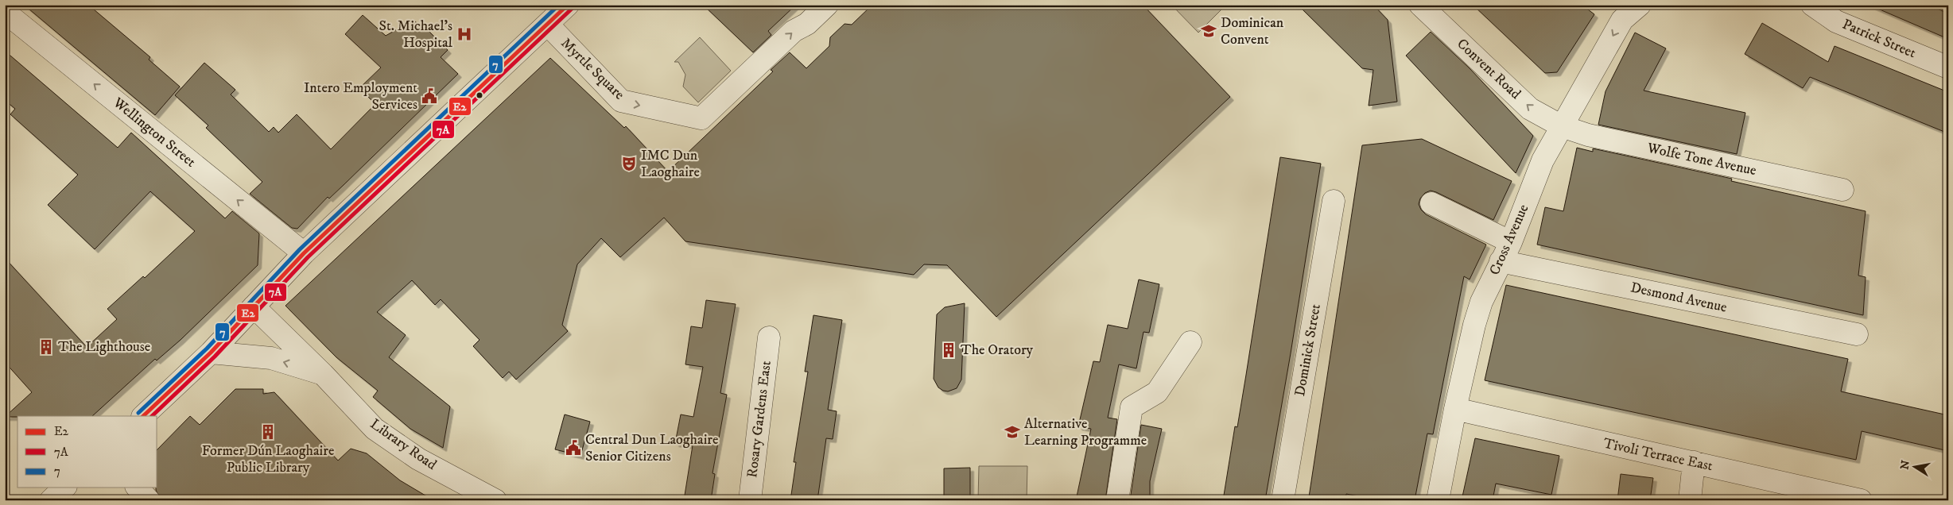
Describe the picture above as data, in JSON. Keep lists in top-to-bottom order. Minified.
{"streets":{"street":["Patrick Street","Myrtle Square","Convent Road","Wellington Street","Wolfe Tone Avenue","Cross Avenue","Desmond Avenue","Dominick Street","Rosary Gardens East","Library Road","Tivoli Terrace East"]},"crossings":[["Convent Road","Wolfe Tone Avenue"],["Convent Road","Cross Avenue"],["Wolfe Tone Avenue","Cross Avenue"],["Cross Avenue","Desmond Avenue"],["Cross Avenue","Tivoli Terrace East"]],"one_way":["Wellington Street"],"places":{"school or university":["Dominican Convent","Alternative Learning Programme"],"hospital":["St. Michael's Hospital"],"public building":["Intero Employment Services","Central Dun Laoghaire Senior Citizens"],"theatre":["IMC Dun Laoghaire"],"building":["The Lighthouse","The Oratory","Former Dún Laoghaire Public Library"]},"lines":["transit line E2","transit line 7","transit line 7A"],"legend":["E2","7A","7"],"north":"left"}
